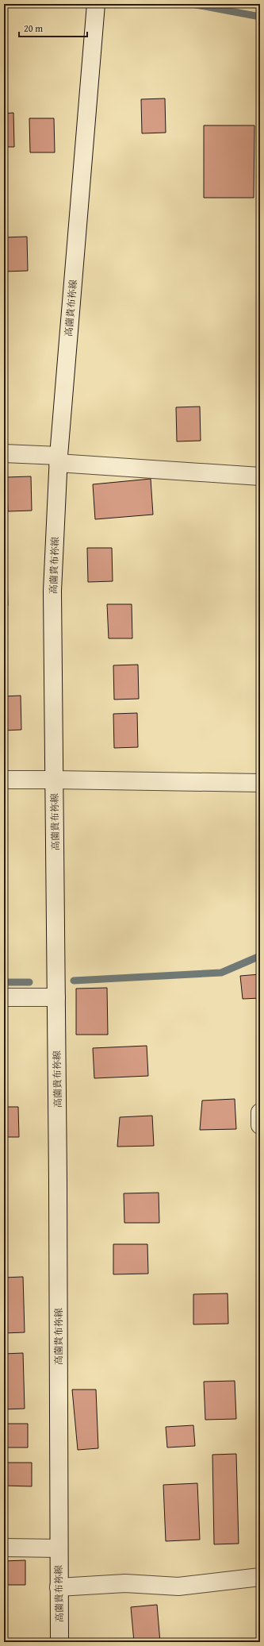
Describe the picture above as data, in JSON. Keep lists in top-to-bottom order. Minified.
{"streets":{"main road":["高薗貴布祢線"]},"scale_bar":"20 m"}
